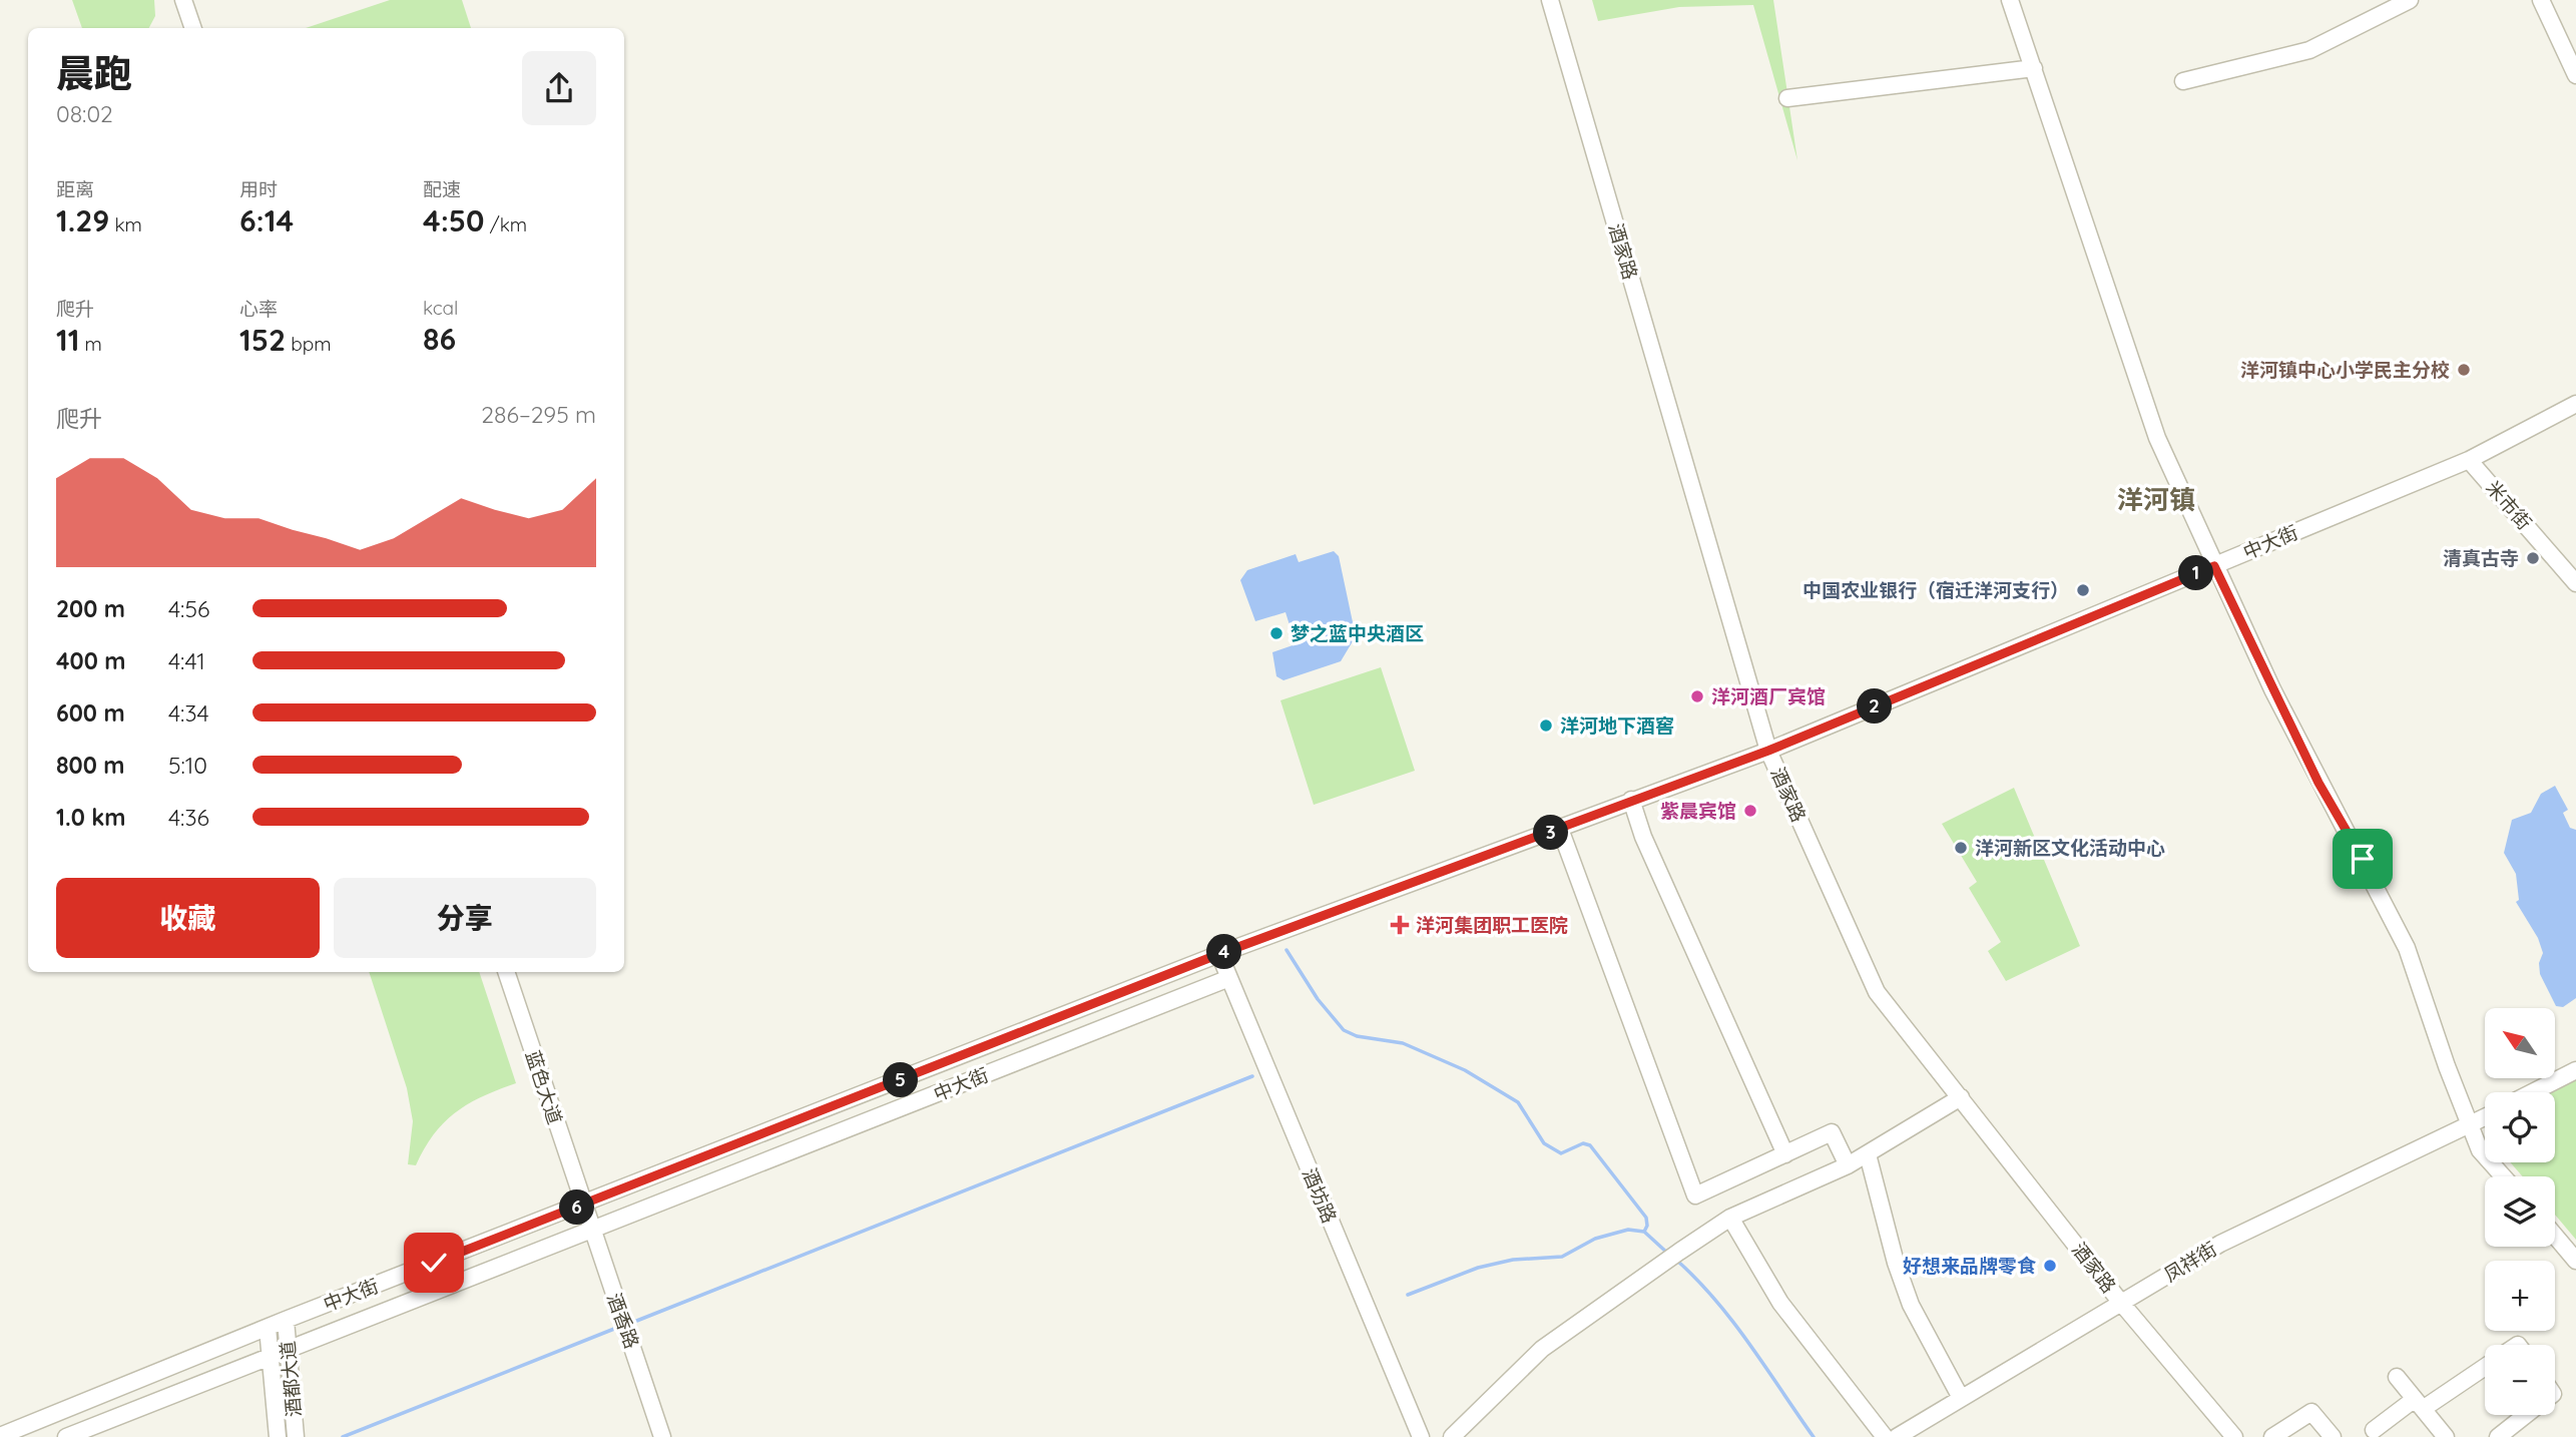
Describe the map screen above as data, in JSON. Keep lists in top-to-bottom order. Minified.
{"streets":{"street":["酒家路","米市街","中大街","蓝色大道","酒坊路","凤祥街","酒香路","酒都大道"]},"crossings":[["酒家路","中大街"],["酒家路","凤祥街"],["米市街","中大街"],["中大街","蓝色大道"],["中大街","酒坊路"],["中大街","酒香路"],["中大街","酒都大道"],["蓝色大道","酒香路"]],"districts":["洋河镇"],"places":{"other":["洋河镇中心小学民主分校","清真古寺","中国农业银行（宿迁洋河支行）","梦之蓝中央酒区","洋河酒厂宾馆","洋河地下酒窖","紫晨宾馆","洋河新区文化活动中心","好想来品牌零食"],"health":["洋河集团职工医院"]},"north":"top left","page":{"heading":["晨跑","08:02"],"stats":[["距离","1.29 km"],["用时","6:14"],["配速","4:50 /km"],["爬升","11 m"],["心率","152 bpm"],["kcal","86"]],"chart":["爬升","286–295 m"],"pins":["1","2","3","4","5","6"],"list":[{"name":"200 m","note":"4:56"},{"name":"400 m","note":"4:41"},{"name":"600 m","note":"4:34"},{"name":"800 m","note":"5:10"},{"name":"1.0 km","note":"4:36"}],"buttons":["收藏","分享"],"map_buttons":["+","−"]}}
